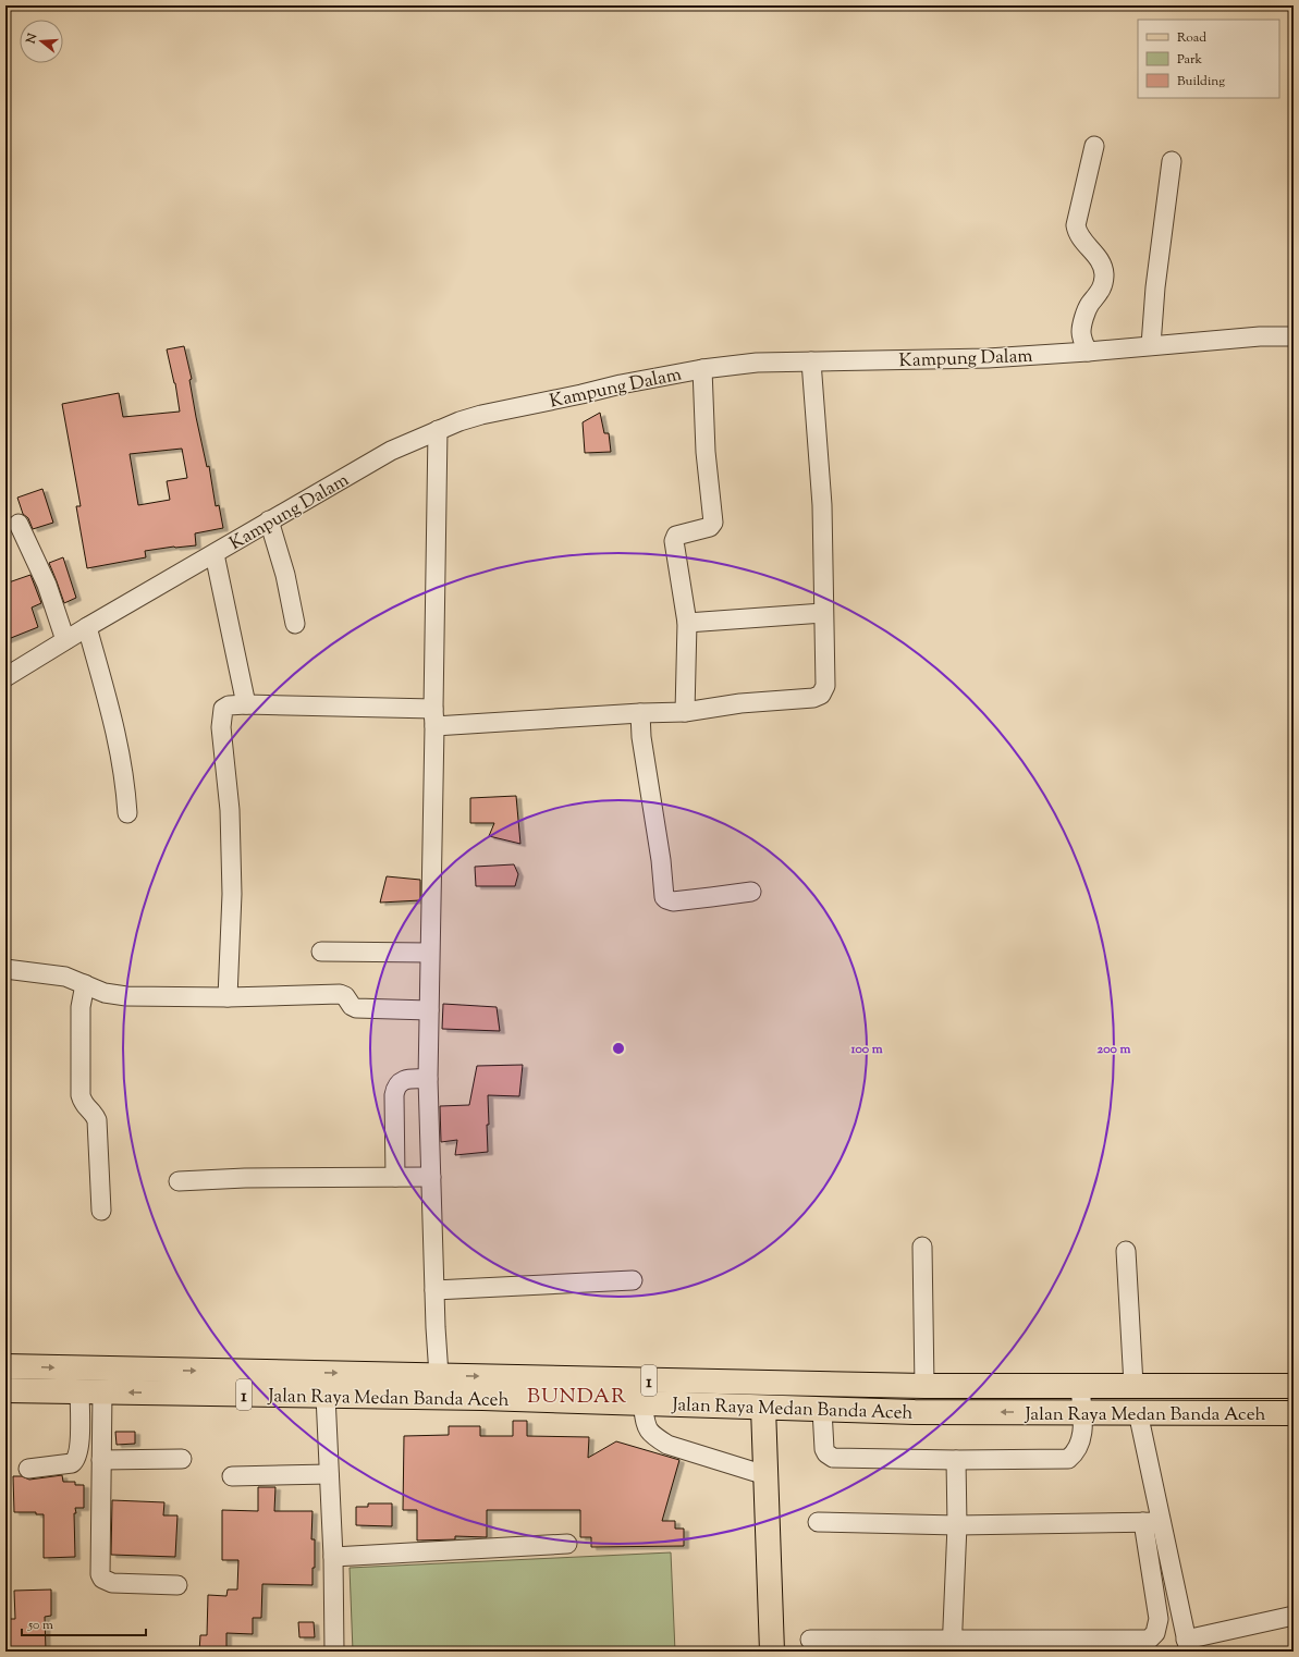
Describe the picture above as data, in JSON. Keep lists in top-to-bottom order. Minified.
{"streets":{"main road":["1","Jalan Raya Medan Banda Aceh"],"street":["Kampung Dalam"]},"districts":["BUNDAR"],"legend":["Road","Park","Building"],"scale_bar":"50 m","north":"left","rings":["100 m","200 m"]}
